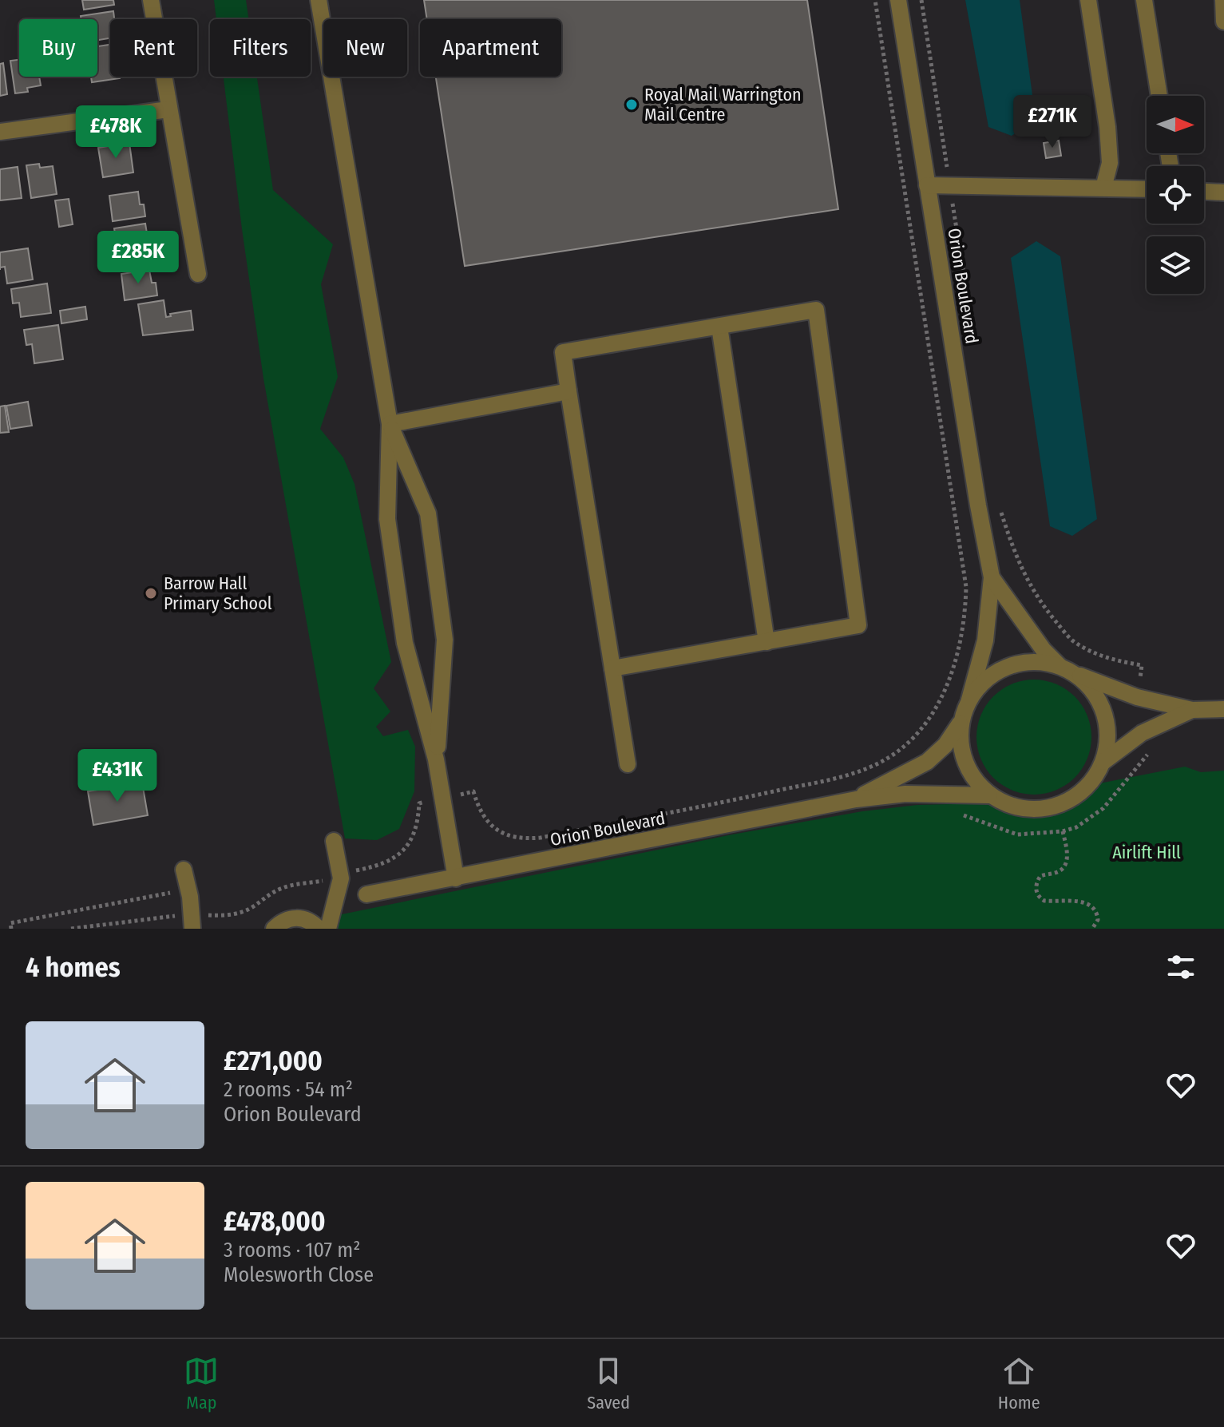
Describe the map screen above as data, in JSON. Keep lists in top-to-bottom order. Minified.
{"streets":{"street":["Orion Boulevard"]},"parks":["Airlift Hill"],"places":["Royal Mail Warrington Mail Centre","Barrow Hall Primary School"],"north":"right","page":{"chip":["Buy","Rent","Filters","New","Apartment"],"price":["£271K","£478K","£285K","£431K"],"heading":"4 homes","list":[{"name":"£271,000","note":"2 rooms · 54 m² · Orion Boulevard"},{"name":"£478,000","note":"3 rooms · 107 m² · Molesworth Close"}],"tabs":["Map","Saved","Home"]}}
